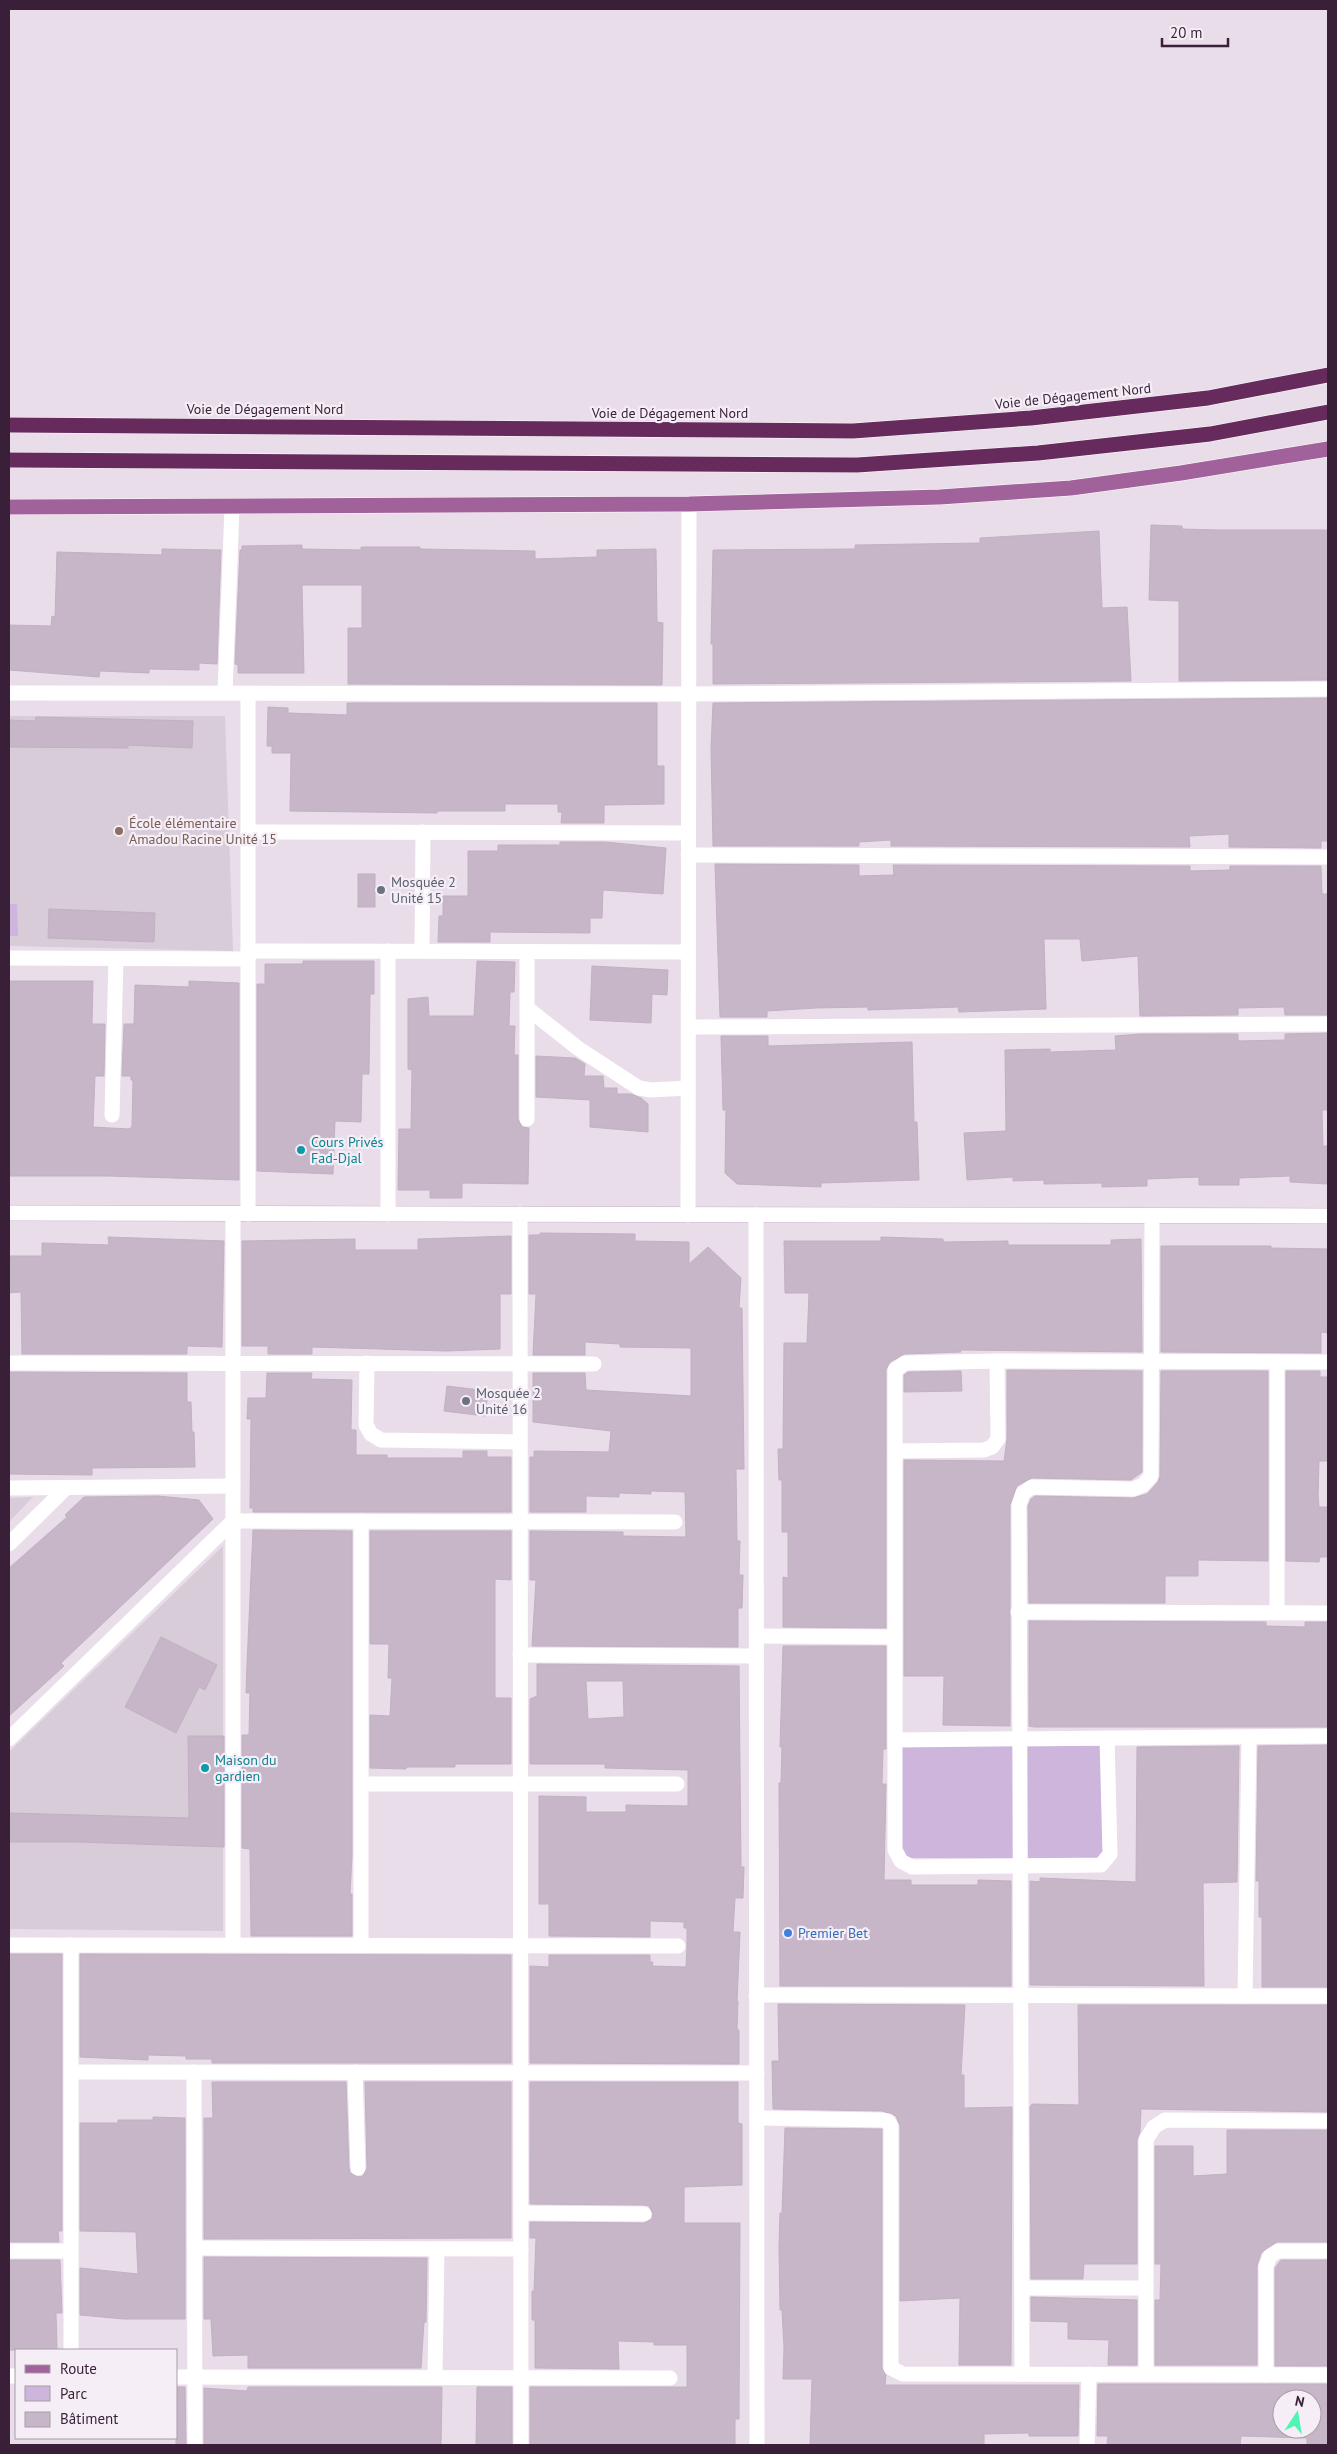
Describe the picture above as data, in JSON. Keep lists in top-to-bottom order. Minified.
{"streets":{"highway":["Voie de Dégagement Nord"]},"places":["École élémentaire Amadou Racine Unité 15","Mosquée 2 Unité 15","Cours Privés Fad-Djal","Mosquée 2 Unité 16","Maison du gardien","Premier Bet"],"legend":["Route","Parc","Bâtiment"],"scale_bar":"20 m","north":"top"}
